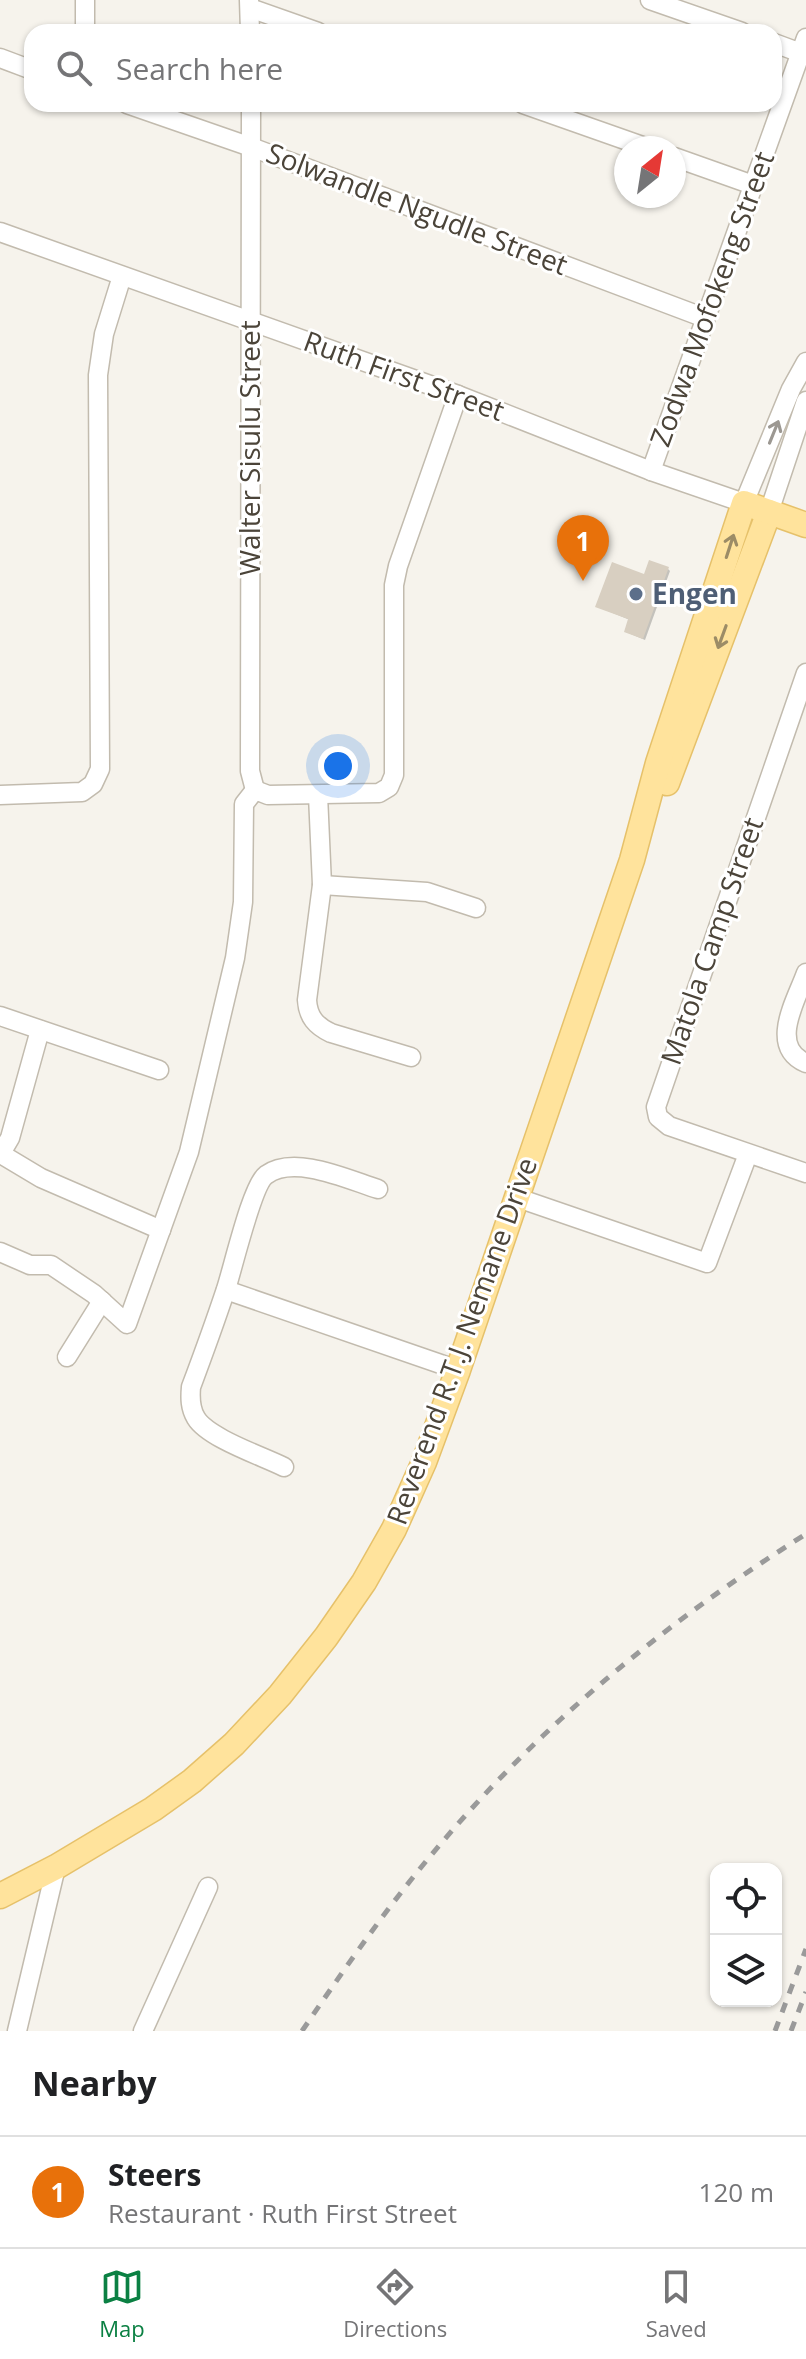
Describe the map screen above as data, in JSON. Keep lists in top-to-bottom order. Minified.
{"streets":{"main road":["Ruth First Street","Reverend R.T.J. Nemane Drive"],"street":["Solwandle Ngudle Street","Zodwa Mofokeng Street","Walter Sisulu Street","Matola Camp Street"]},"crossings":[["Solwandle Ngudle Street","Zodwa Mofokeng Street"],["Solwandle Ngudle Street","Walter Sisulu Street"],["Zodwa Mofokeng Street","Ruth First Street"],["Ruth First Street","Walter Sisulu Street"],["Ruth First Street","Reverend R.T.J. Nemane Drive"]],"places":["Engen"],"north":"top right","page":{"search":"Search here","pins":"1","heading":"Nearby","list":[{"mark":"1","name":"Steers","note":"Restaurant · Ruth First Street","value":"120 m"}],"nav":["Map","Directions","Saved"]}}
